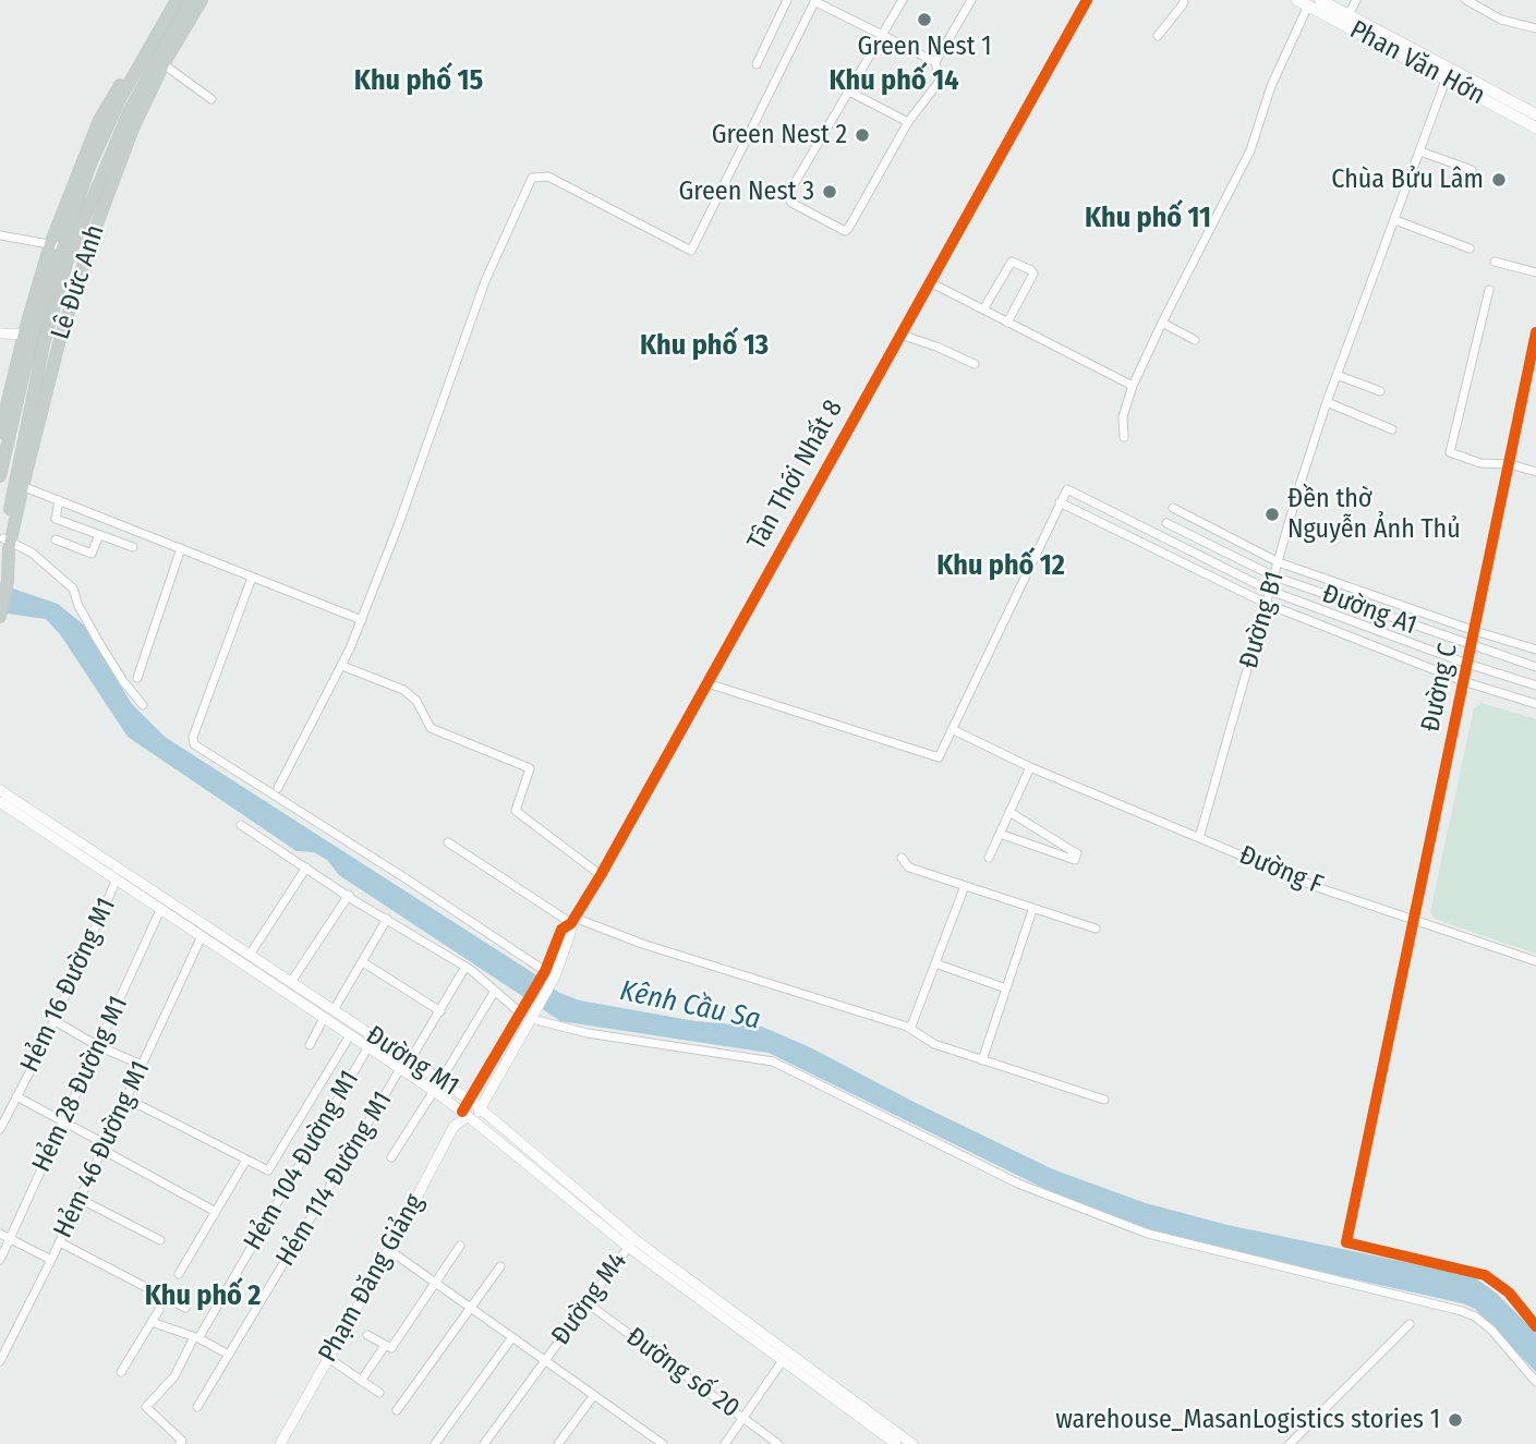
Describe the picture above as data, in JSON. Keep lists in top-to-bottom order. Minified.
{"streets":{"highway":["Lê Đức Anh"],"main road":["Phan Văn Hớn"],"street":["Tân Thới Nhất 8","Đường A1","Đường B1","Đường C","Đường F","Hẻm 16 Đường M1","Đường M1","Hẻm 28 Đường M1","Hẻm 46 Đường M1","Hẻm 104 Đường M1","Hẻm 114 Đường M1","Phạm Đăng Giảng","Đường M4","Đường số 20"]},"crossings":[["Phan Văn Hớn","Đường B1"],["Tân Thới Nhất 8","Phạm Đăng Giảng"],["Đường A1","Đường B1"],["Đường A1","Đường C"],["Đường B1","Đường F"],["Đường C","Đường F"],["Hẻm 16 Đường M1","Đường M1"],["Đường M1","Hẻm 28 Đường M1"],["Đường M1","Hẻm 46 Đường M1"],["Đường M1","Hẻm 104 Đường M1"],["Đường M1","Hẻm 114 Đường M1"],["Đường M1","Phạm Đăng Giảng"],["Đường M1","Đường M4"],["Đường M4","Đường số 20"]],"districts":["Khu phố 15","Khu phố 14","Khu phố 11","Khu phố 13","Khu phố 12","Khu phố 2"],"water":["Kênh Cầu Sa"],"places":["Green Nest 1","Green Nest 2","Chùa Bửu Lâm","Green Nest 3","Đền thờ Nguyễn Ảnh Thủ","warehouse_MasanLogistics stories 1"]}
